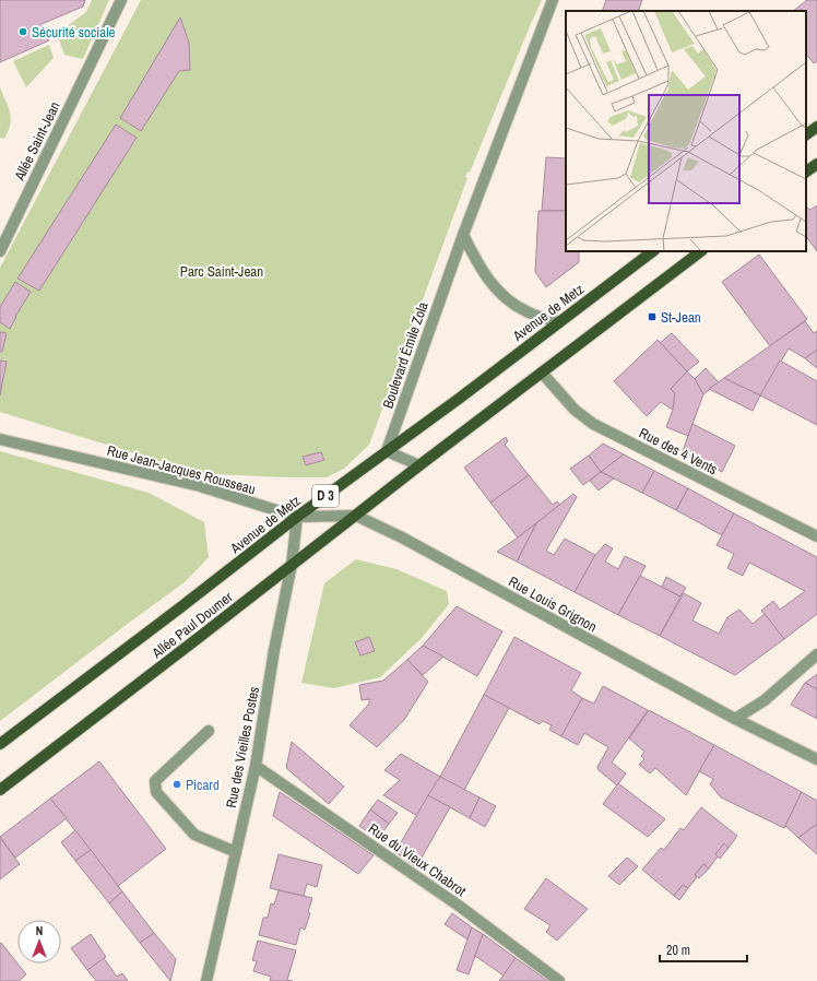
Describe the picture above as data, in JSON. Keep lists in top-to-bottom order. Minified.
{"streets":{"main road":["Avenue de Metz","D 3","Allée Paul Doumer"],"street":["Allée Saint-Jean","Boulevard Émile Zola","Rue des 4 Vents","Rue Jean-Jacques Rousseau","Rue Louis Grignon","Rue des Vieilles Postes","Rue du Vieux Chabrot"]},"crossings":[["Avenue de Metz","Boulevard Émile Zola"],["Avenue de Metz","Rue Jean-Jacques Rousseau"],["Avenue de Metz","Rue des Vieilles Postes"],["Rue des 4 Vents","D 3"],["Rue Jean-Jacques Rousseau","Rue Louis Grignon"],["Rue Jean-Jacques Rousseau","Allée Paul Doumer"],["Rue Jean-Jacques Rousseau","Rue des Vieilles Postes"],["D 3","Allée Paul Doumer"],["Rue Louis Grignon","Allée Paul Doumer"],["Allée Paul Doumer","Rue des Vieilles Postes"],["Rue des Vieilles Postes","Rue du Vieux Chabrot"]],"parks":["Parc Saint-Jean"],"places":{"other":["Sécurité sociale","Picard"],"transit":["St-Jean"]},"scale_bar":"20 m","north":"top"}
